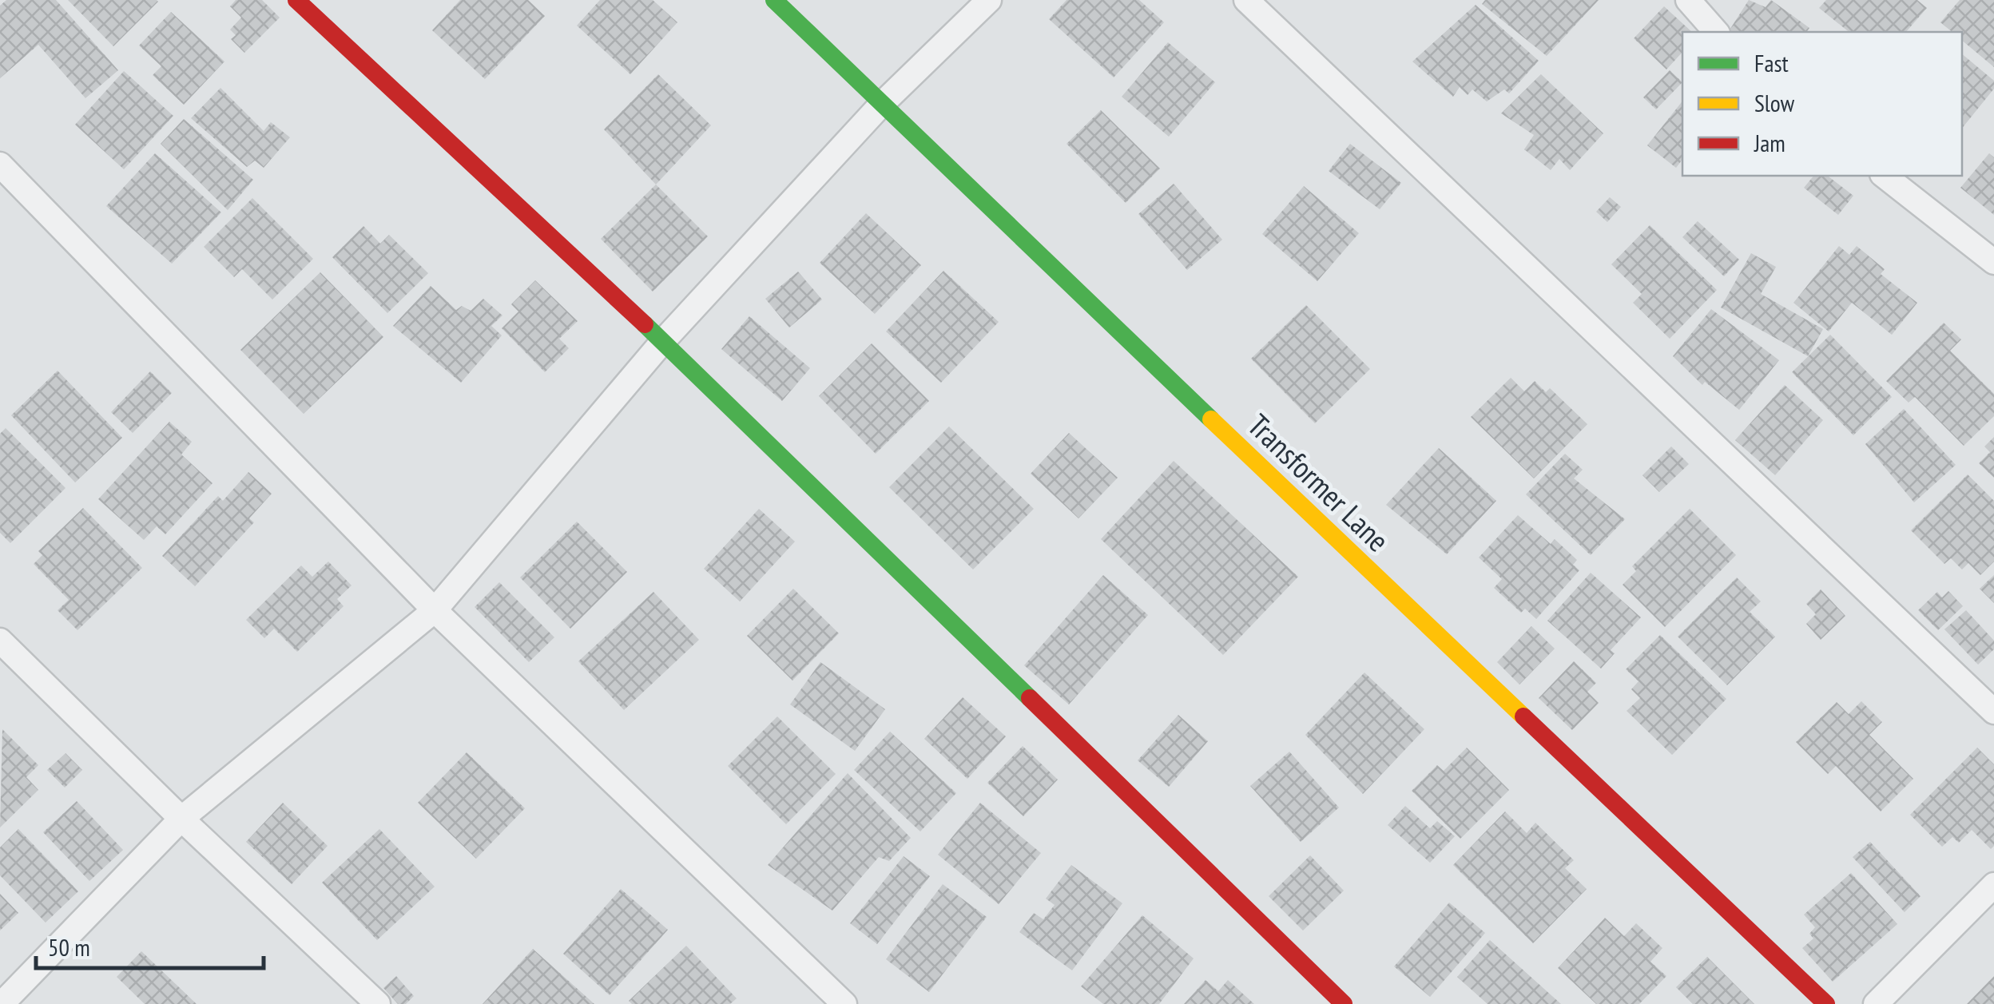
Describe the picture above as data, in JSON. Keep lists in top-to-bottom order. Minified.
{"streets":{"street":["Transformer Lane"]},"legend":["Fast","Slow","Jam"],"scale_bar":"50 m"}
